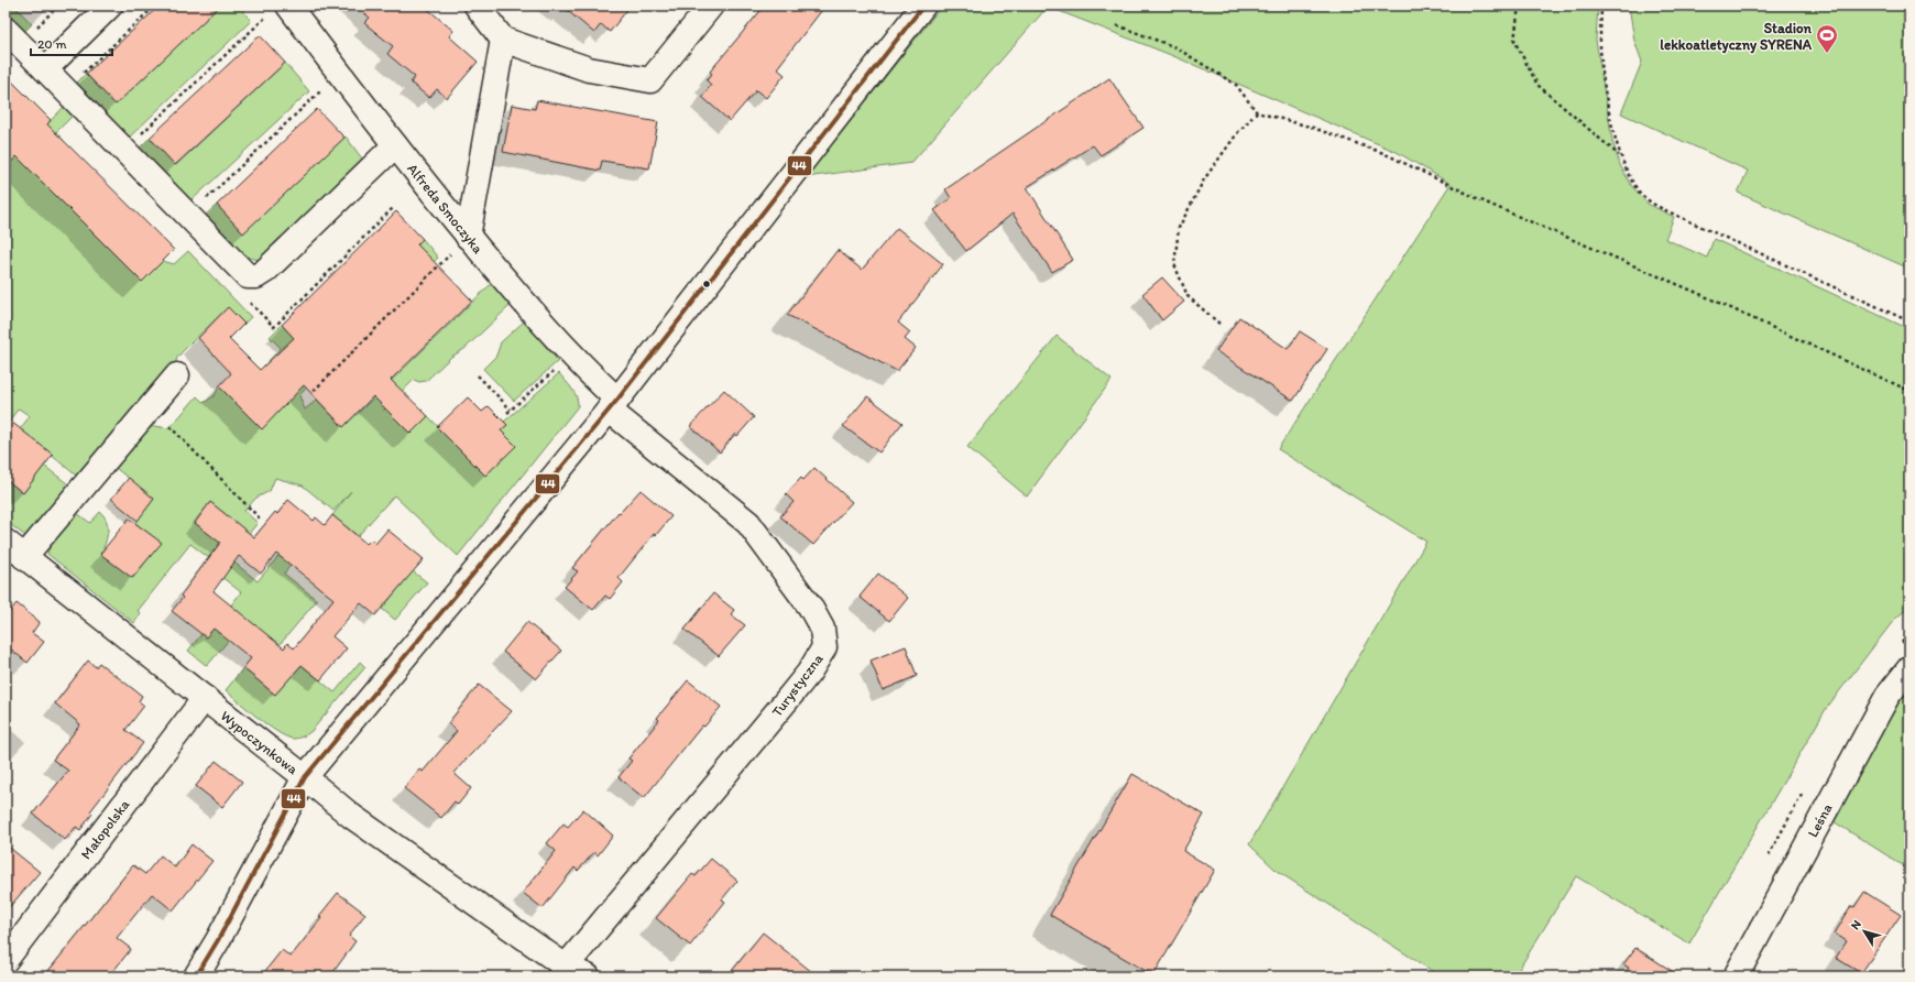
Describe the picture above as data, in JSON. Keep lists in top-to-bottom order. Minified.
{"streets":{"street":["Alfreda Smoczyka","Turystyczna","Wypoczynkowa","Leśna","Małopolska"]},"crossings":[["Alfreda Smoczyka","Turystyczna"],["Turystyczna","Wypoczynkowa"],["Wypoczynkowa","Małopolska"]],"places":{"sports":["Stadion lekkoatletyczny SYRENA"]},"lines":["transit line 44"],"scale_bar":"20 m","north":"top left"}
